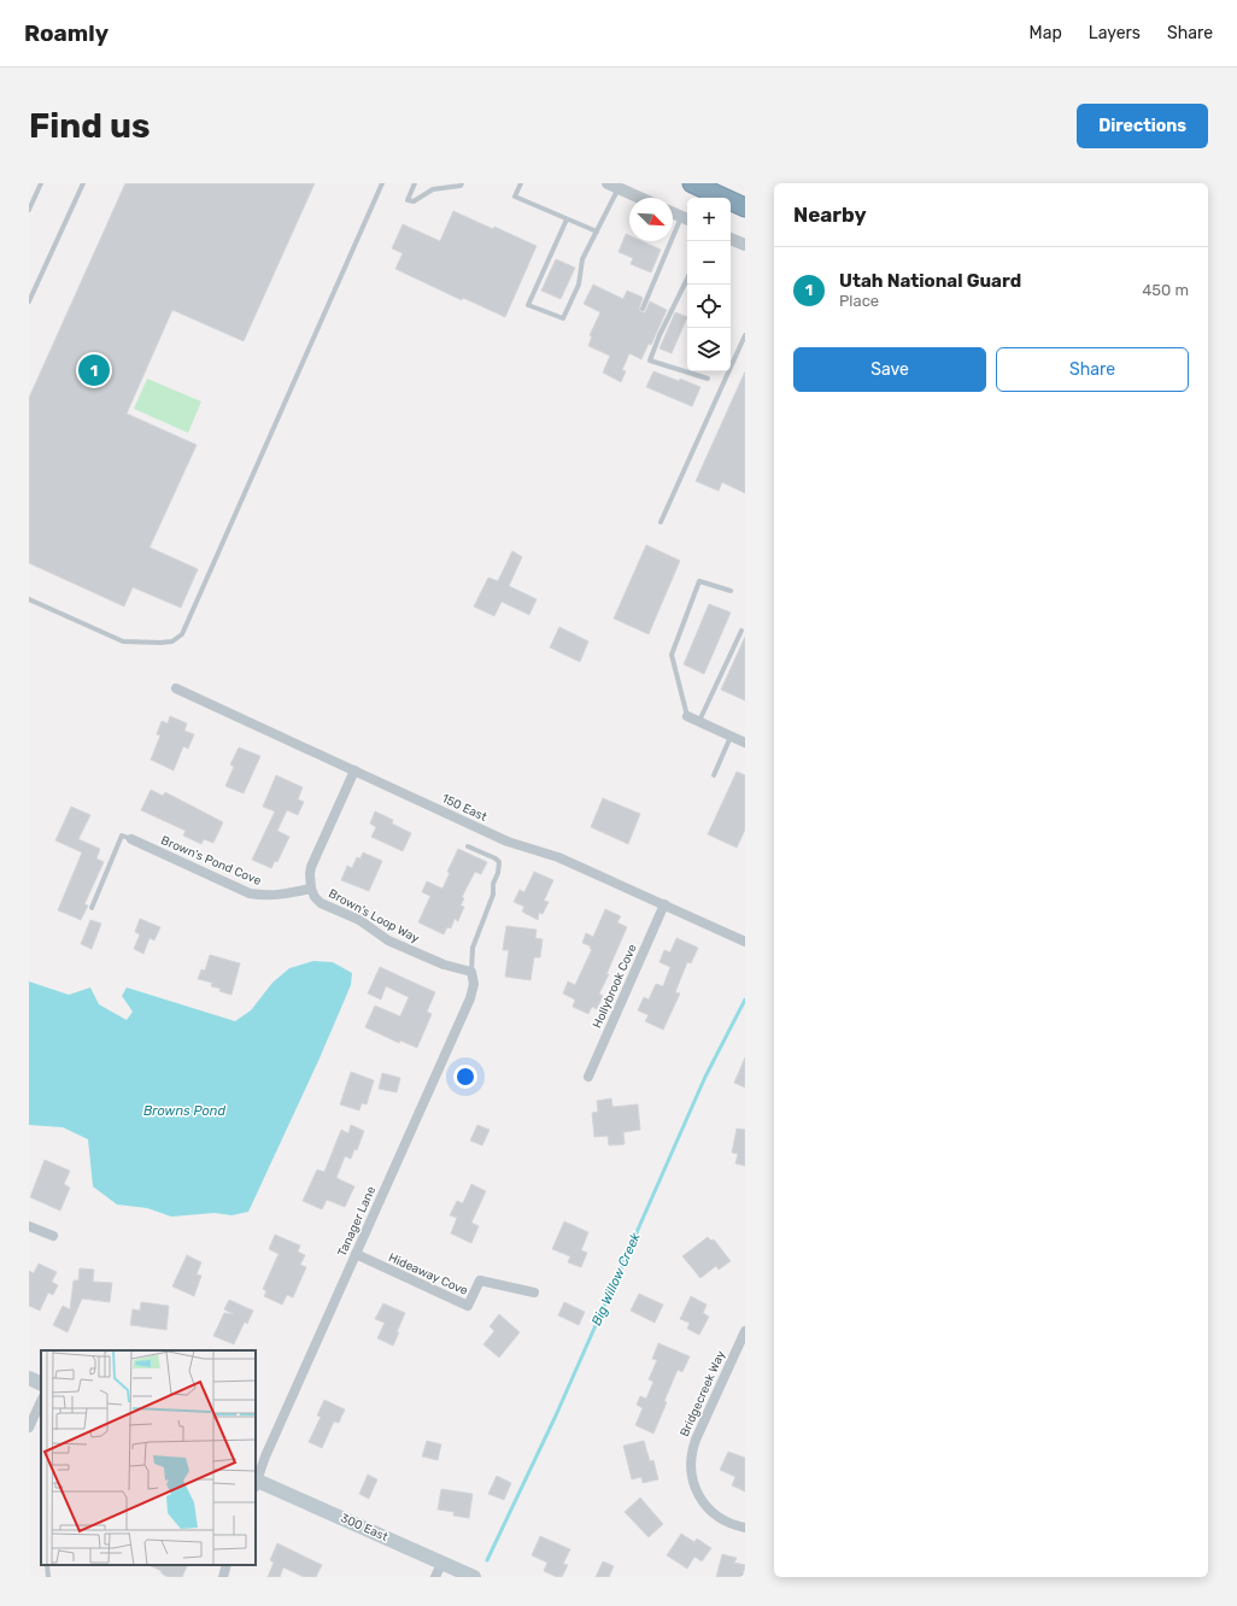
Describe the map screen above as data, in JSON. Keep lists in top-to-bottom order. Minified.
{"streets":{"main road":["300 East"],"street":["150 East","Brown's Pond Cove","Brown's Loop Way","Hollybrook Cove","Tanager Lane","Hideaway Cove","Bridgecreek Way"]},"crossings":[["150 East","Hollybrook Cove"],["Brown's Pond Cove","Brown's Loop Way"],["Brown's Loop Way","Tanager Lane"],["Tanager Lane","Hideaway Cove"],["Tanager Lane","300 East"]],"water":["Browns Pond","Big Willow Creek"],"north":"bottom right","page":{"header":"Roamly","nav":["Map","Layers","Share"],"buttons":["Directions",["Save","Share"]],"title":"Find us","heading":"Nearby","map_buttons":["+","−"],"list":[{"mark":"1","name":"Utah National Guard","note":"Place","value":"450 m"}],"pins":"1"}}
